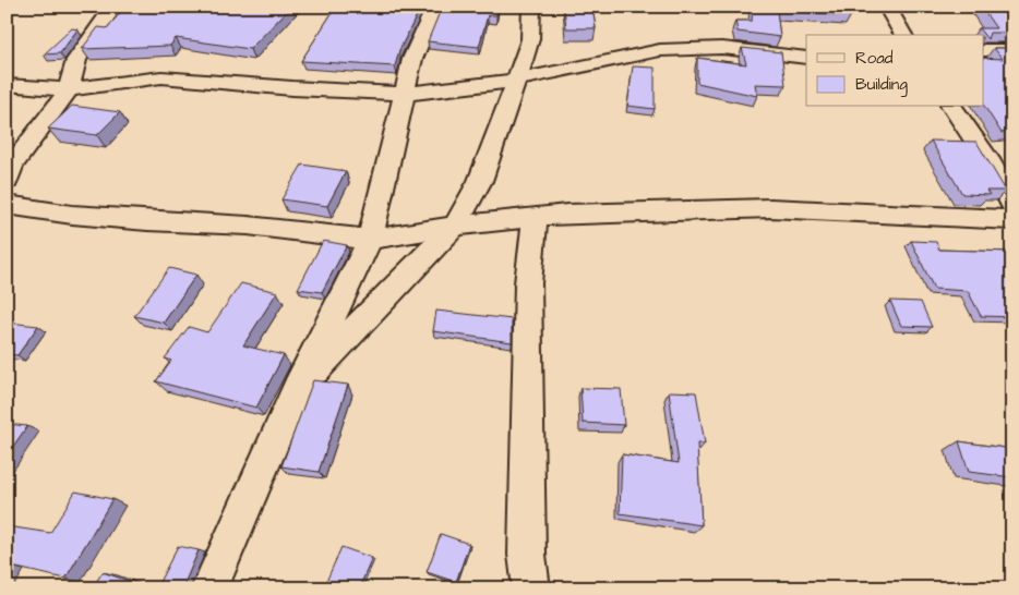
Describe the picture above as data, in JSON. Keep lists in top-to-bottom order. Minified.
{"legend":["Road","Building"]}
